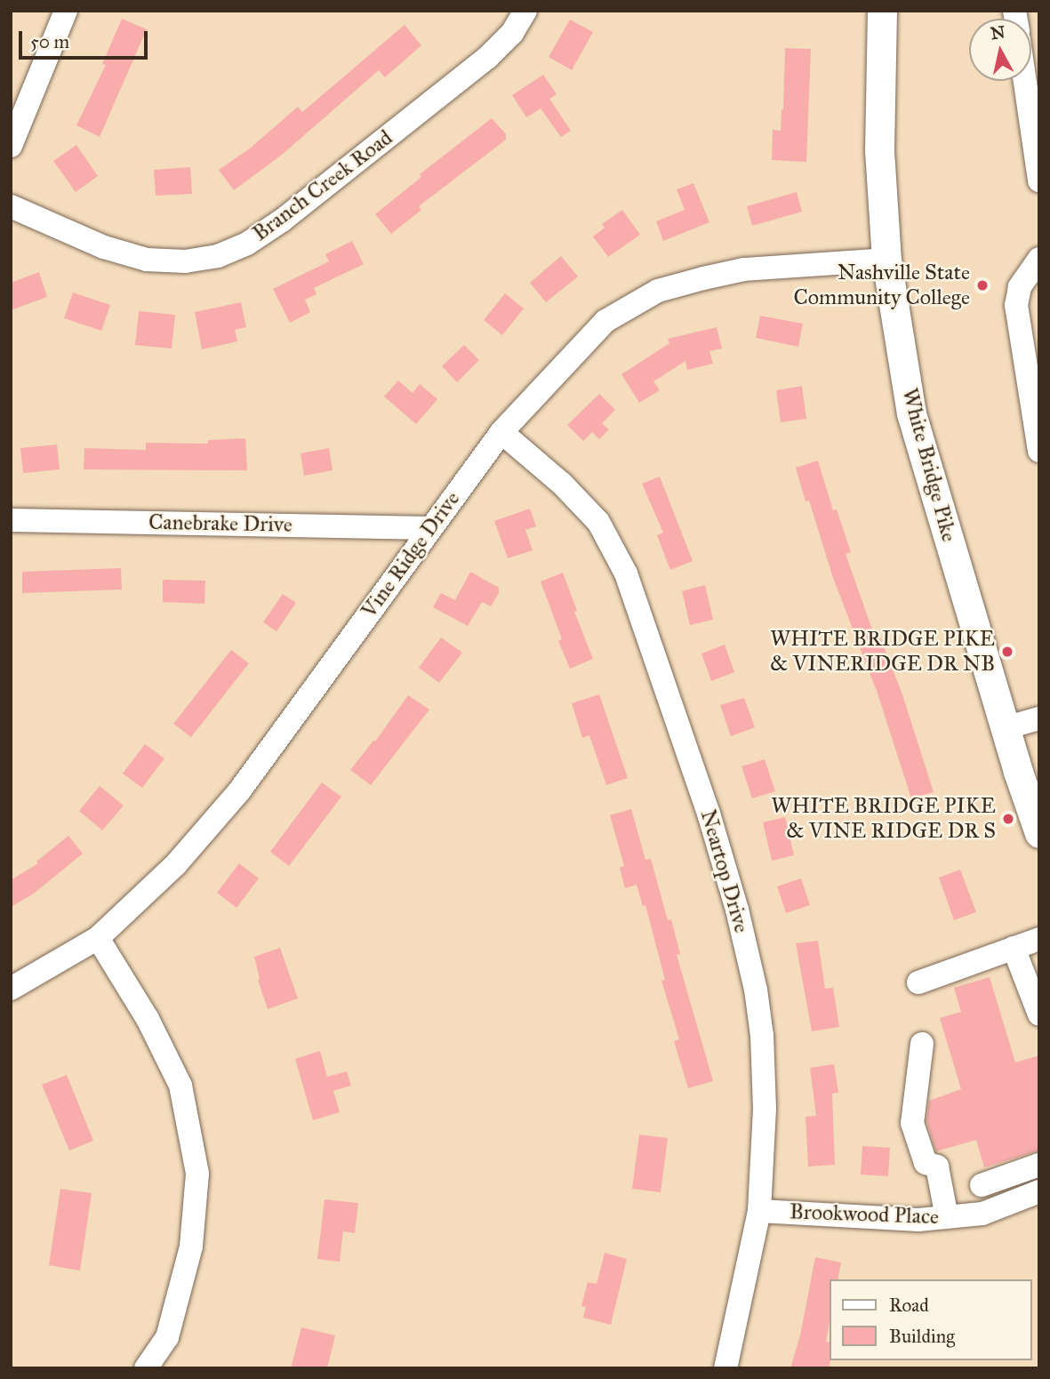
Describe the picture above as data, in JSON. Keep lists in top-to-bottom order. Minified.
{"streets":{"main road":["White Bridge Pike"],"street":["Branch Creek Road","Canebrake Drive","Vine Ridge Drive","Neartop Drive","Brookwood Place"]},"crossings":[["White Bridge Pike","Vine Ridge Drive"],["Canebrake Drive","Vine Ridge Drive"],["Vine Ridge Drive","Neartop Drive"],["Neartop Drive","Brookwood Place"]],"places":["Nashville State Community College","WHITE BRIDGE PIKE & VINERIDGE DR NB","WHITE BRIDGE PIKE & VINE RIDGE DR S"],"legend":["Road","Building"],"scale_bar":"50 m","north":"top"}
